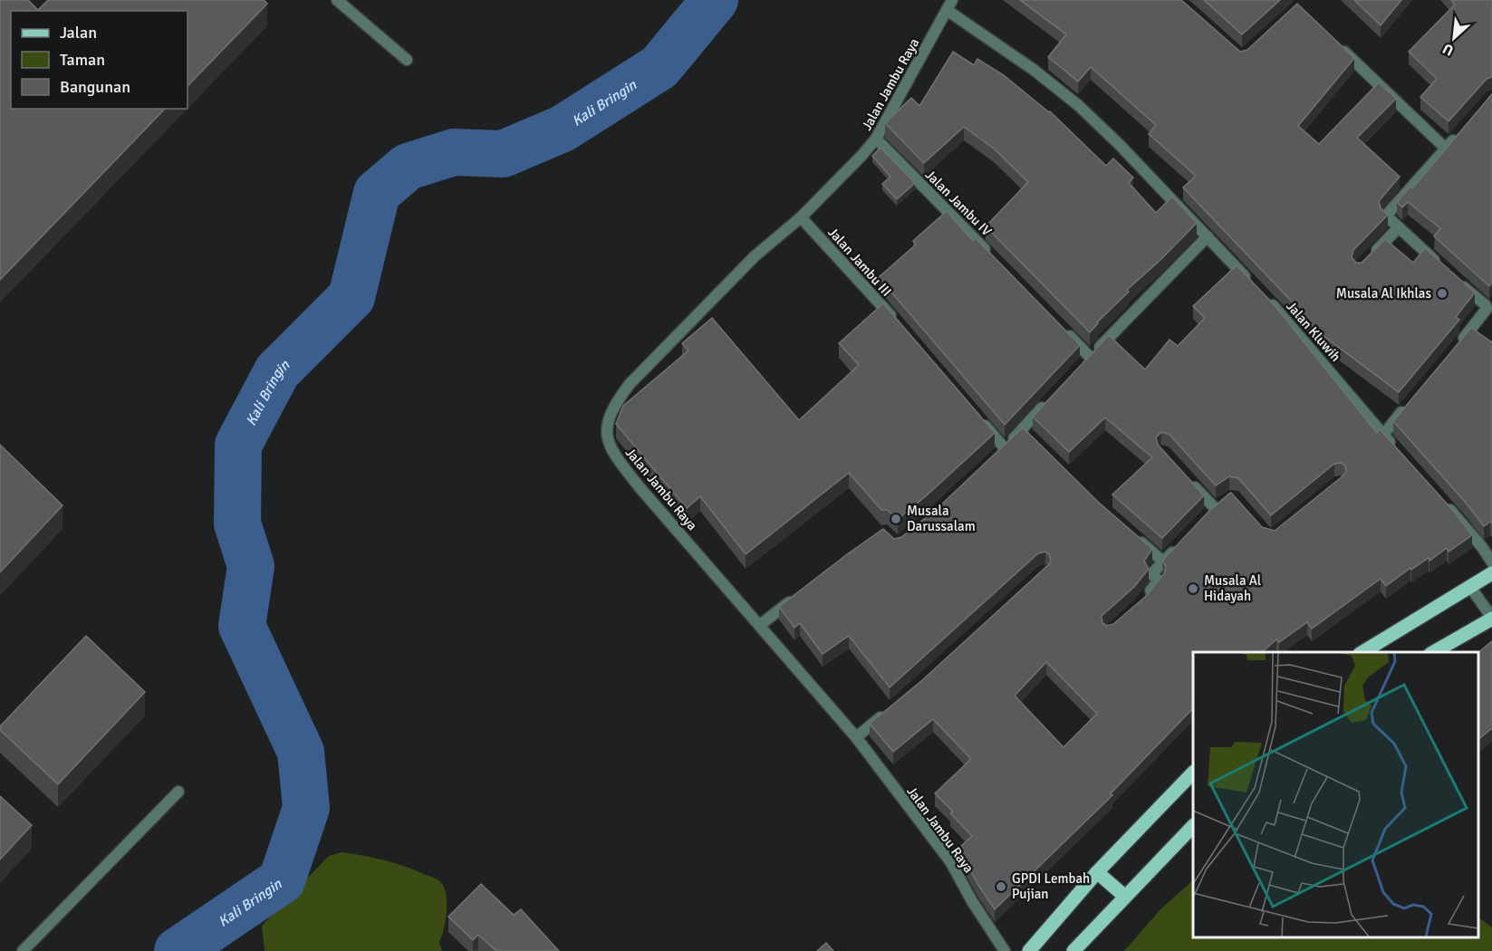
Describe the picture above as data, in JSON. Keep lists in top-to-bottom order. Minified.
{"streets":{"street":["Jalan Jambu Raya","Jalan Jambu IV","Jalan Jambu III","Jalan Kluwih"]},"crossings":[["Jalan Jambu Raya","Jalan Jambu IV"],["Jalan Jambu Raya","Jalan Jambu III"]],"water":["Kali Bringin"],"places":["Musala Al Ikhlas","Musala Darussalam","Musala Al Hidayah","GPDI Lembah Pujian"],"legend":["Jalan","Taman","Bangunan"],"north":"bottom left"}
